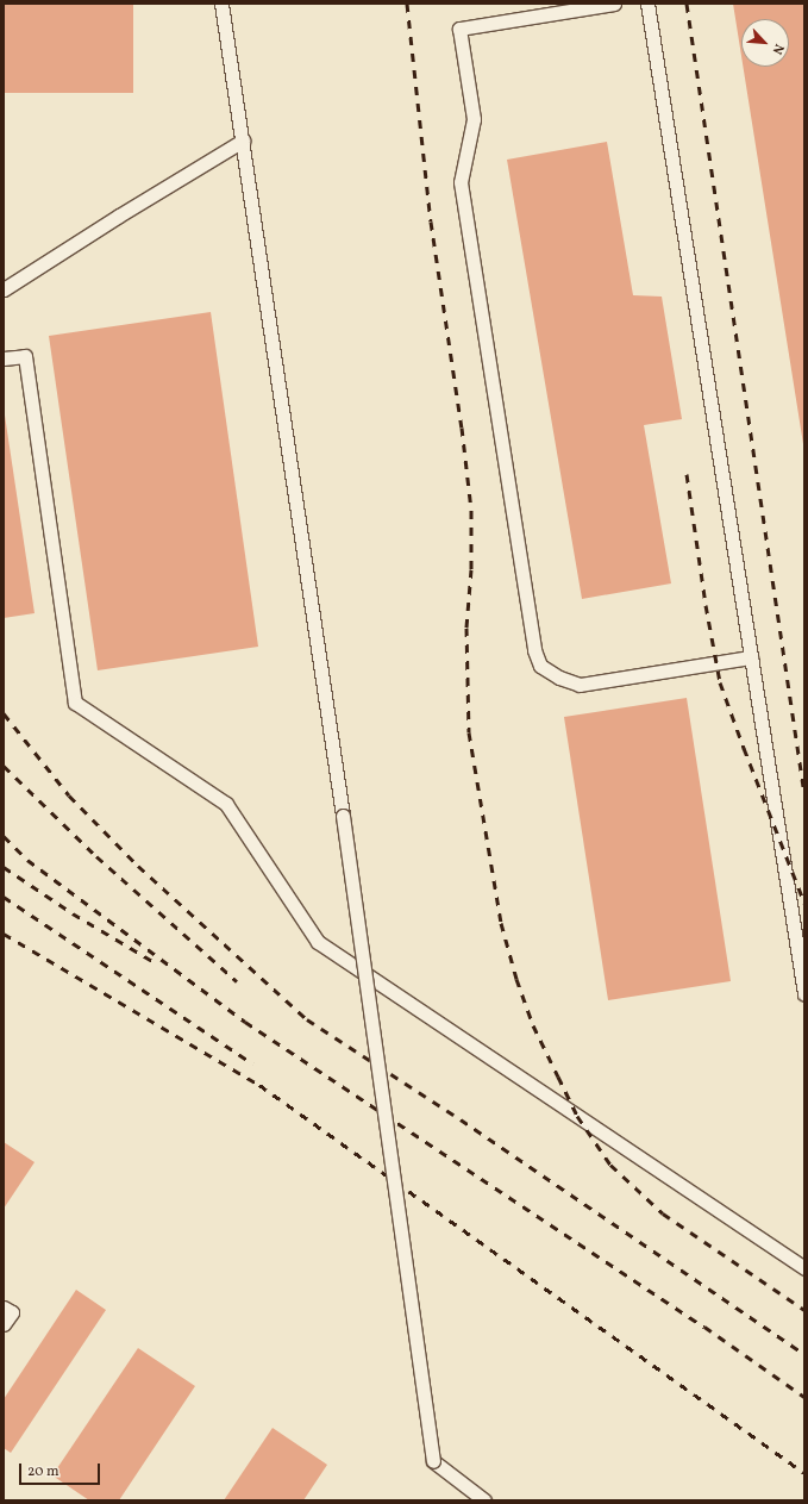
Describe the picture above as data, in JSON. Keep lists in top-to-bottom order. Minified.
{"scale_bar":"20 m","north":"bottom right"}
